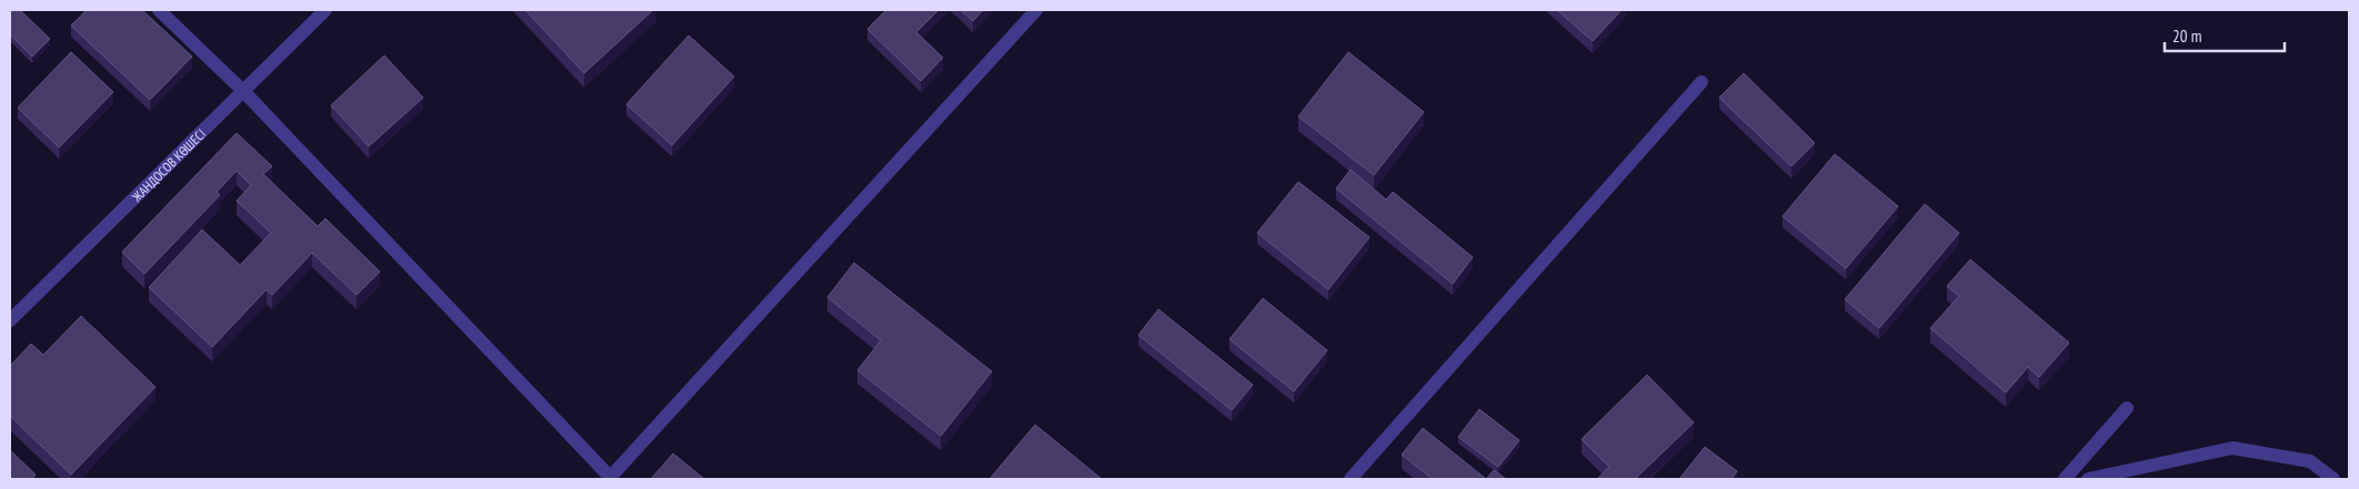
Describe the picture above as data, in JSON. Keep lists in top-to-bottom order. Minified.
{"streets":{"street":["ЖАНДОСОВ КӨШЕСІ"]},"scale_bar":"20 m"}
